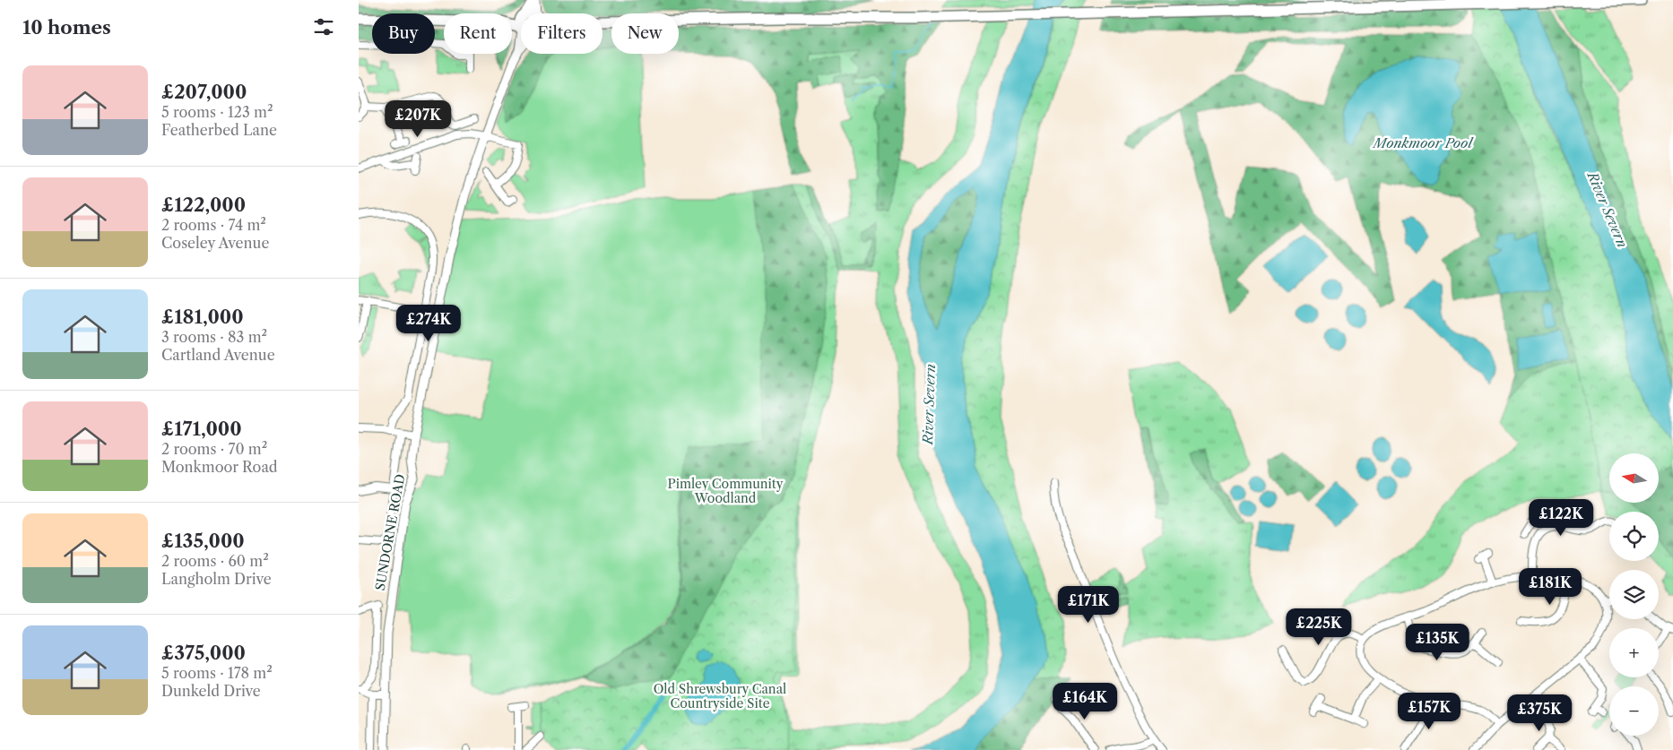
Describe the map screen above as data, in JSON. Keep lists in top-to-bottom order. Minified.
{"streets":{"main road":["SUNDORNE ROAD"]},"water":["Monkmoor Pool","River Severn"],"parks":["Pimley Community Woodland","Old Shrewsbury Canal Countryside Site"],"north":"left","page":{"heading":"10 homes","chip":["Buy","Rent","Filters","New"],"list":[{"name":"£207,000","note":"5 rooms · 123 m² · Featherbed Lane"},{"name":"£122,000","note":"2 rooms · 74 m² · Coseley Avenue"},{"name":"£181,000","note":"3 rooms · 83 m² · Cartland Avenue"},{"name":"£171,000","note":"2 rooms · 70 m² · Monkmoor Road"},{"name":"£135,000","note":"2 rooms · 60 m² · Langholm Drive"},{"name":"£375,000","note":"5 rooms · 178 m² · Dunkeld Drive"}],"price":["£207K","£274K","£122K","£181K","£171K","£225K","£135K","£164K","£157K","£375K"],"map_buttons":["+","−"]}}
